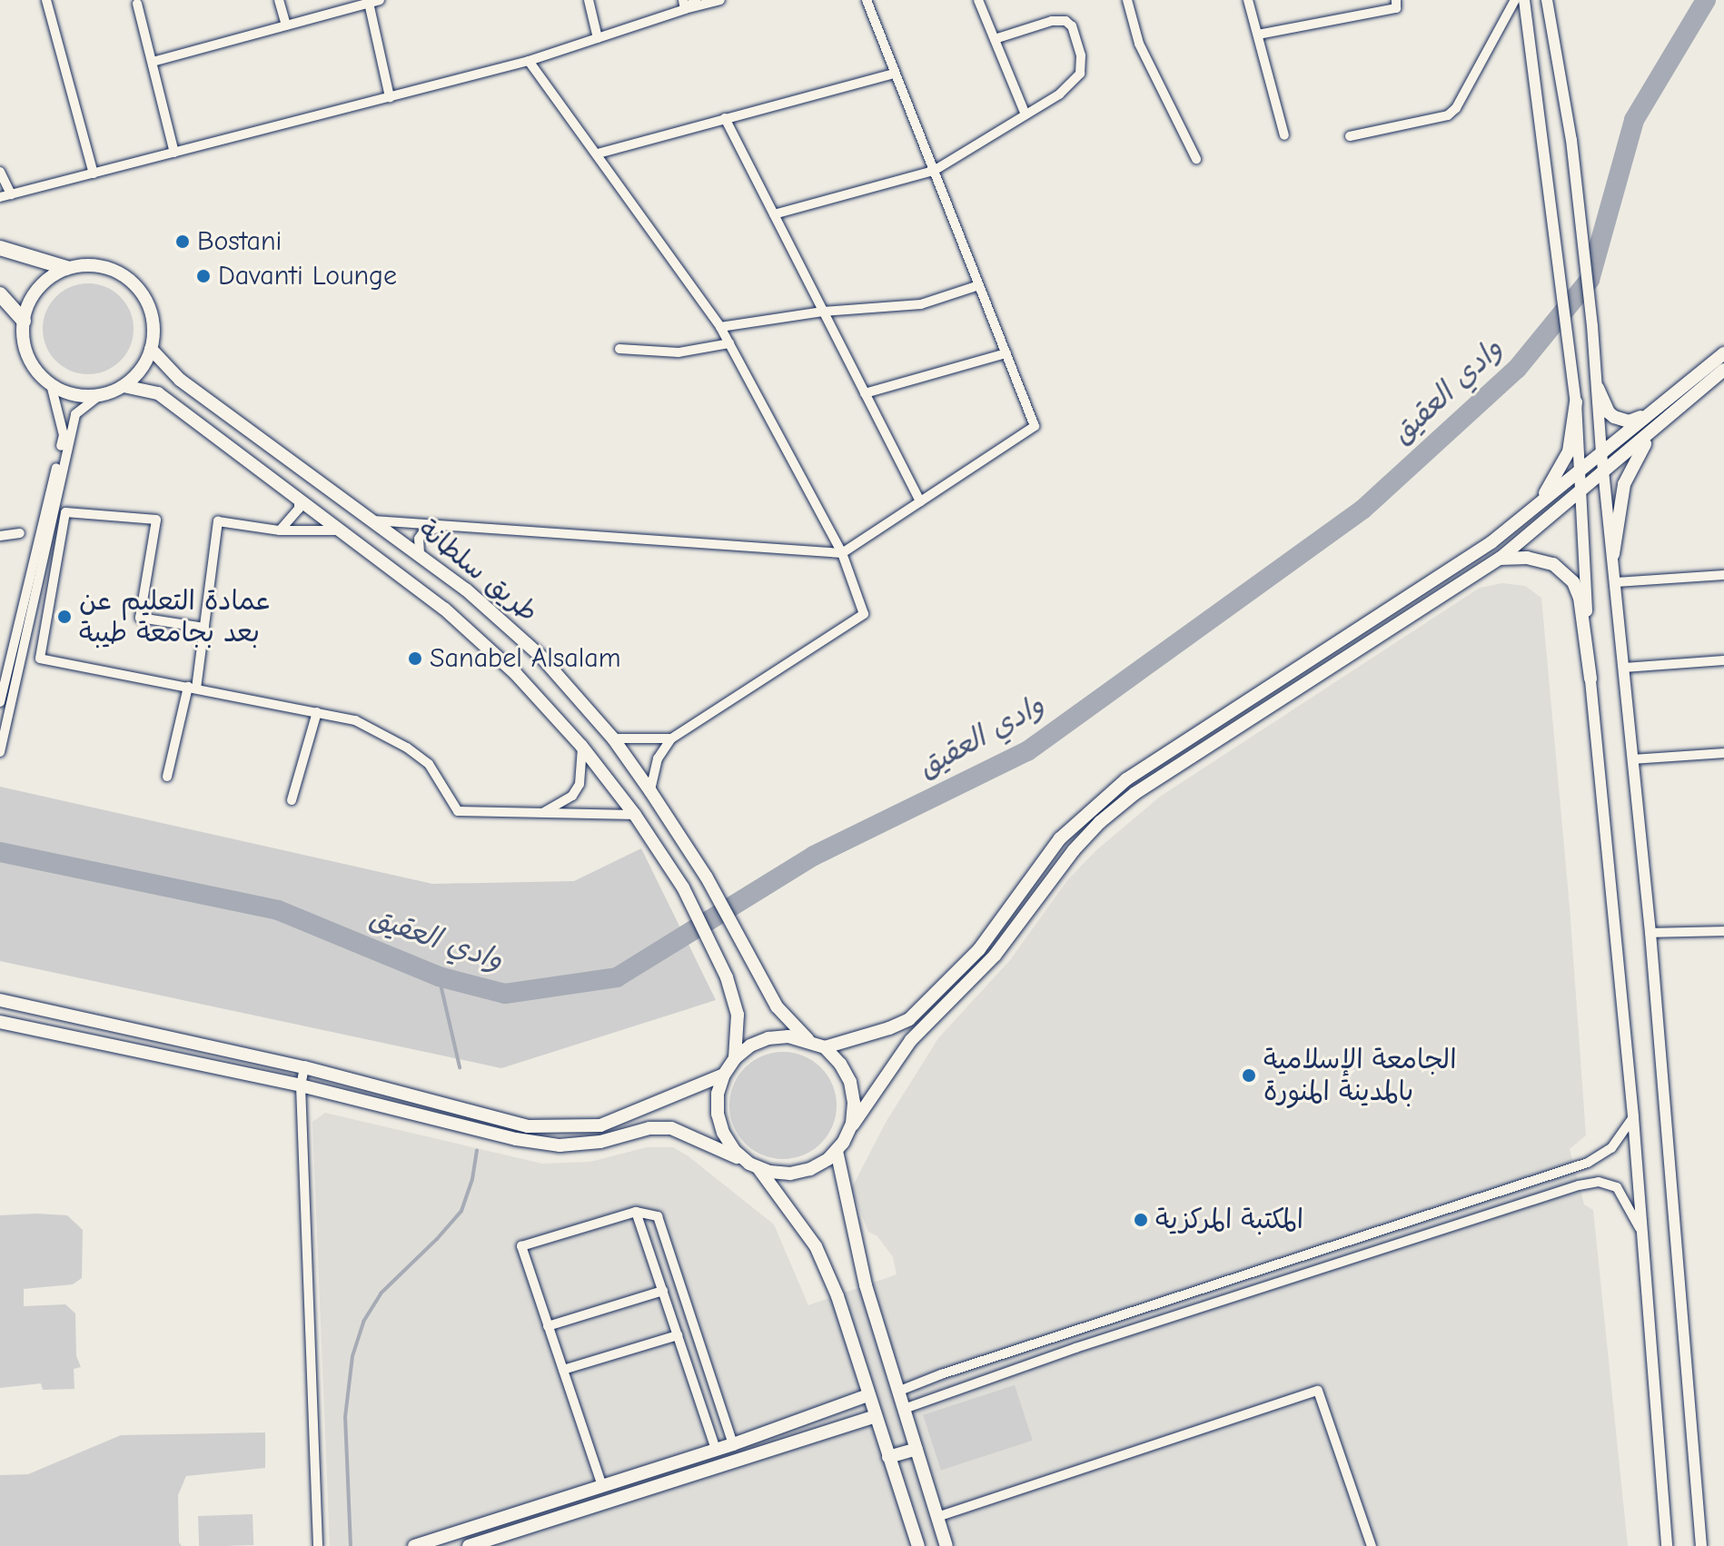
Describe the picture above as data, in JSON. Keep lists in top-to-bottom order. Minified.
{"streets":{"main road":["طريق سلطانة"]},"water":["وادي العقيق"],"places":["Bostani","Davanti Lounge","عمادة التعليم عن بعد بجامعة طيبة","Sanabel Alsalam","الجامعة الإسلامية بالمدينة المنورة","المكتبة المركزية"]}
